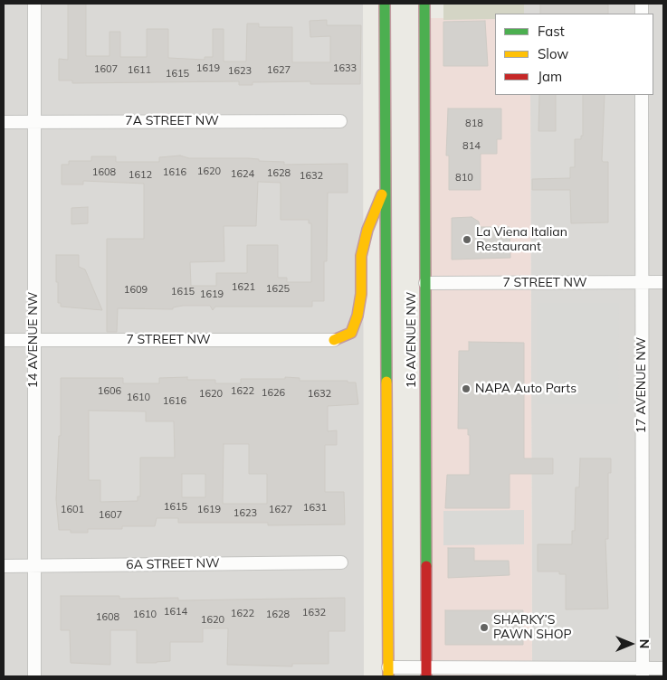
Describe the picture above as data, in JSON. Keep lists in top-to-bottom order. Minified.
{"streets":{"highway":["16 AVENUE NW"],"street":["7A STREET NW","7 STREET NW","14 AVENUE NW","17 AVENUE NW","6A STREET NW"]},"crossings":[["7A STREET NW","14 AVENUE NW"],["7 STREET NW","14 AVENUE NW"],["7 STREET NW","16 AVENUE NW"],["7 STREET NW","17 AVENUE NW"],["14 AVENUE NW","6A STREET NW"]],"places":["La Viena Italian Restaurant","NAPA Auto Parts","SHARKY’S PAWN SHOP"],"house_numbers":["1619","1633","1607","1611","1627","1623","1615","818","814","1620","1608","1616","1628","1624","1612","1632","810","1621","1625","1609","1615","1619","1606","1622","1626","1620","1632","1610","1616","1615","1631","1601","1619","1627","1623","1607","1614","1632","1622","1610","1628","1608","1620"],"legend":["Fast","Slow","Jam"],"north":"right"}
